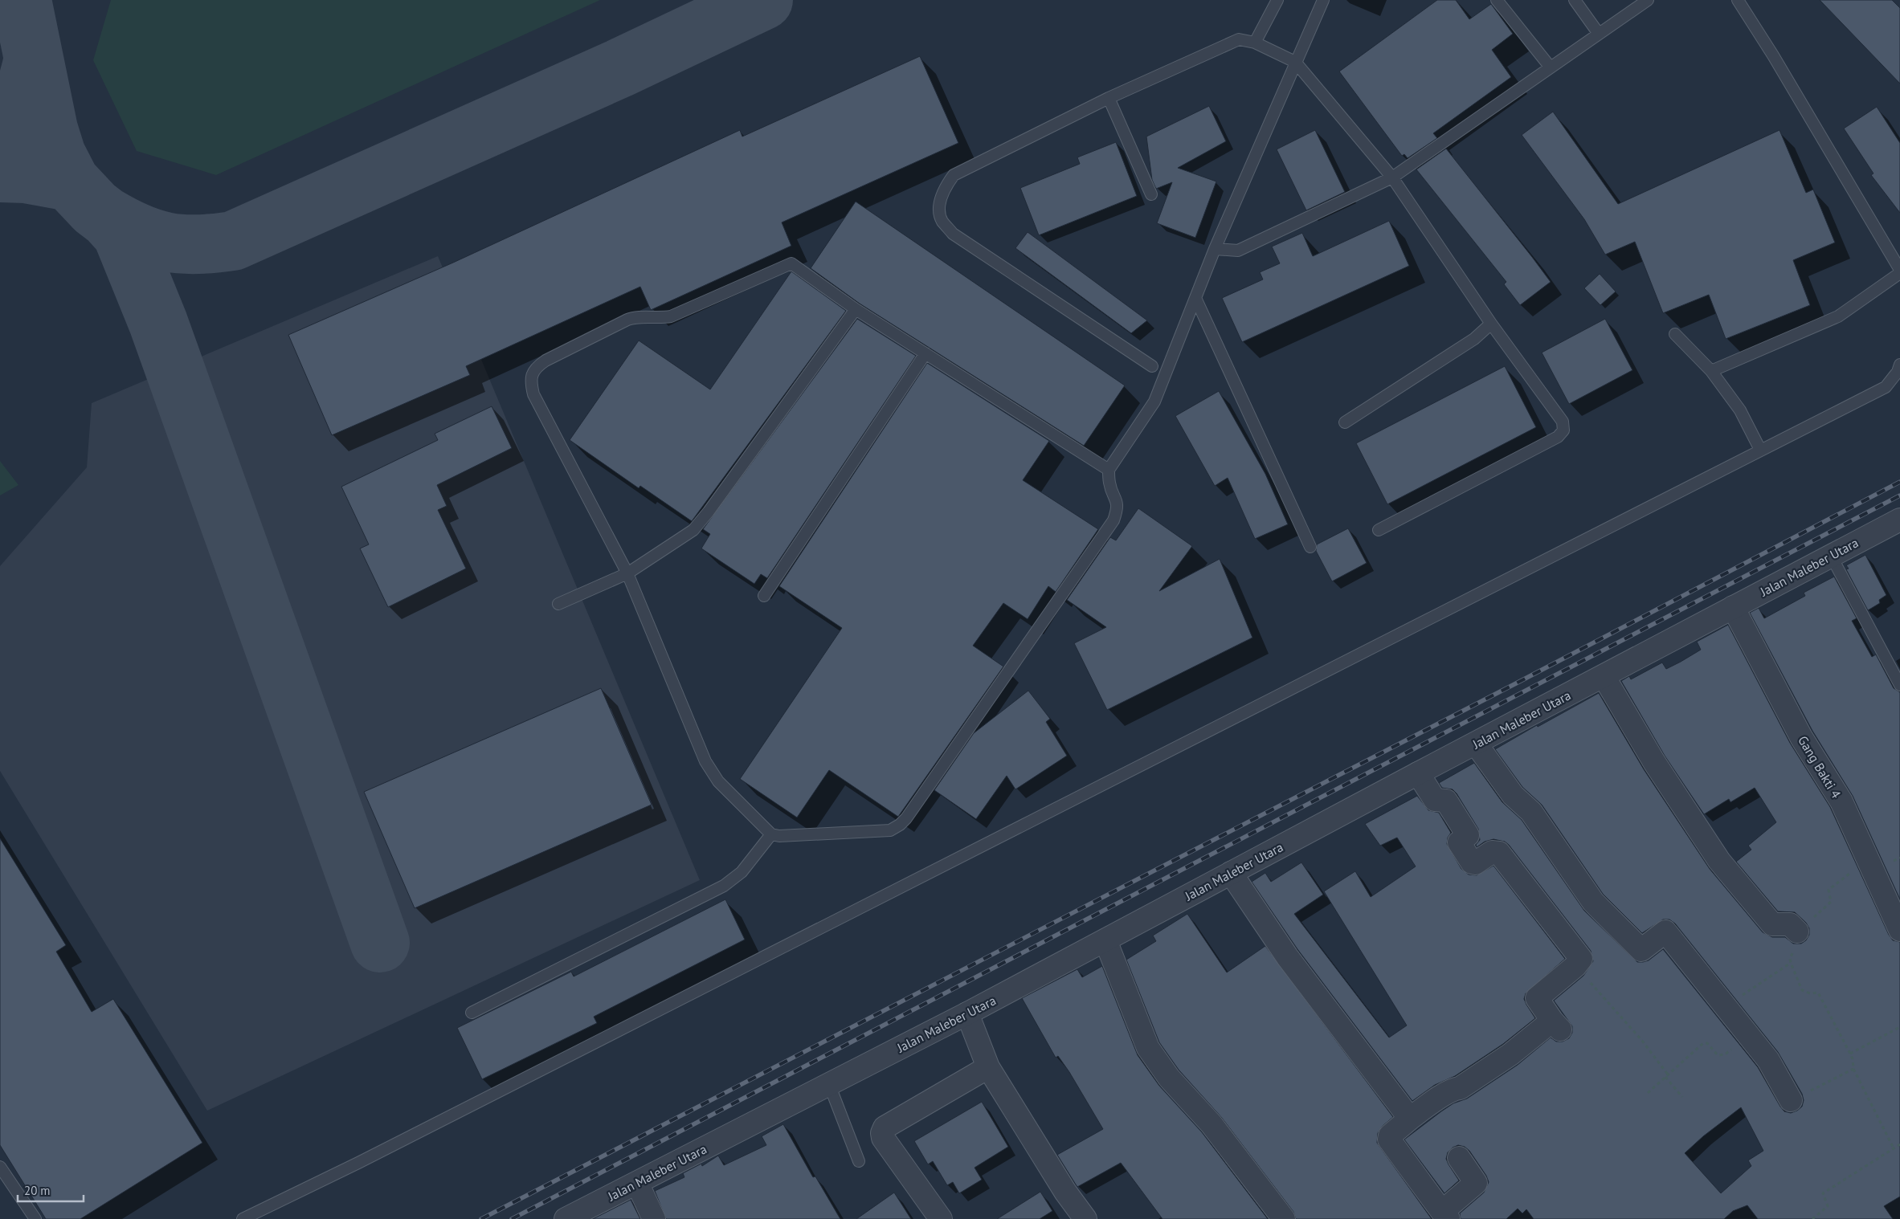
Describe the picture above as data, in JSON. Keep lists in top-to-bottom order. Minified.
{"streets":{"street":["Jalan Maleber Utara","Gang Bakti 4"]},"crossings":[["Jalan Maleber Utara","Gang Bakti 4"]],"scale_bar":"20 m"}
